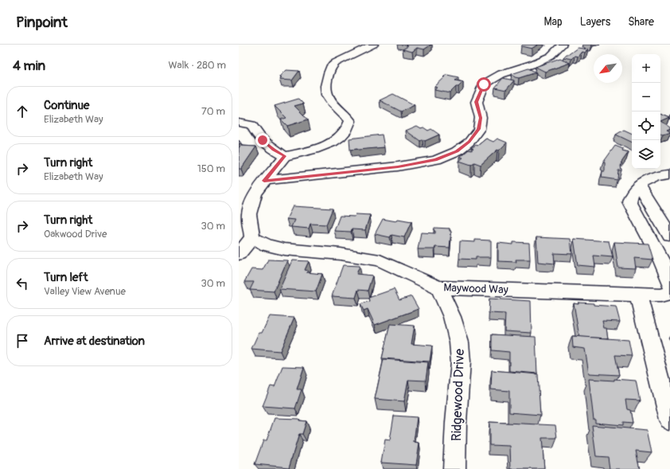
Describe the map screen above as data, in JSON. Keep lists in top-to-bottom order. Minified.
{"streets":{"street":["Maywood Way","Ridgewood Drive"]},"crossings":[["Maywood Way","Ridgewood Drive"]],"north":"bottom left","page":{"header":"Pinpoint","nav":["Map","Layers","Share"],"heading":["4 min","Walk · 280 m"],"map_buttons":["+","−"],"list":[["Continue","Elizabeth Way","70 m"],["Turn right","Elizabeth Way","150 m"],["Turn right","Oakwood Drive","30 m"],["Turn left","Valley View Avenue","30 m"],"Arrive at destination"]}}
